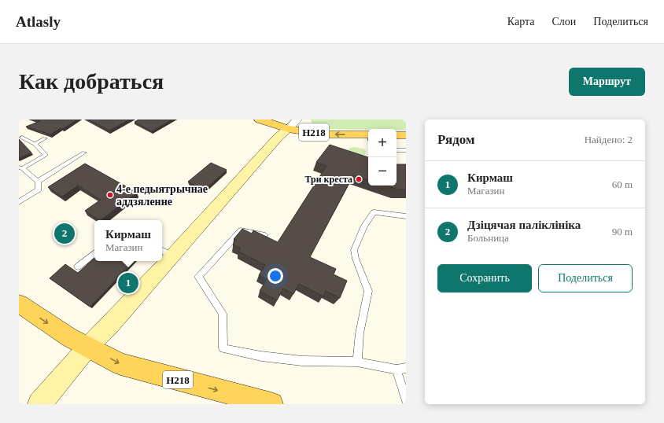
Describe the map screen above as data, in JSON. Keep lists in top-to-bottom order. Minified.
{"streets":{"main road":["Н218"]},"places":["Три креста","4-е педыятрычнае аддзяленне"],"page":{"header":"Atlasly","nav":["Карта","Слои","Поделиться"],"buttons":["Маршрут",["Сохранить","Поделиться"]],"title":"Как добраться","heading":["Рядом","Найдено: 2"],"map_buttons":["+","−"],"list":[{"mark":"1","name":"Кирмаш","note":"Магазин","value":"60 m"},{"mark":"2","name":"Дзіцячая паліклініка","note":"Больница","value":"90 m"}],"popup":["Кирмаш","Магазин"],"pins":["2","1"]}}
